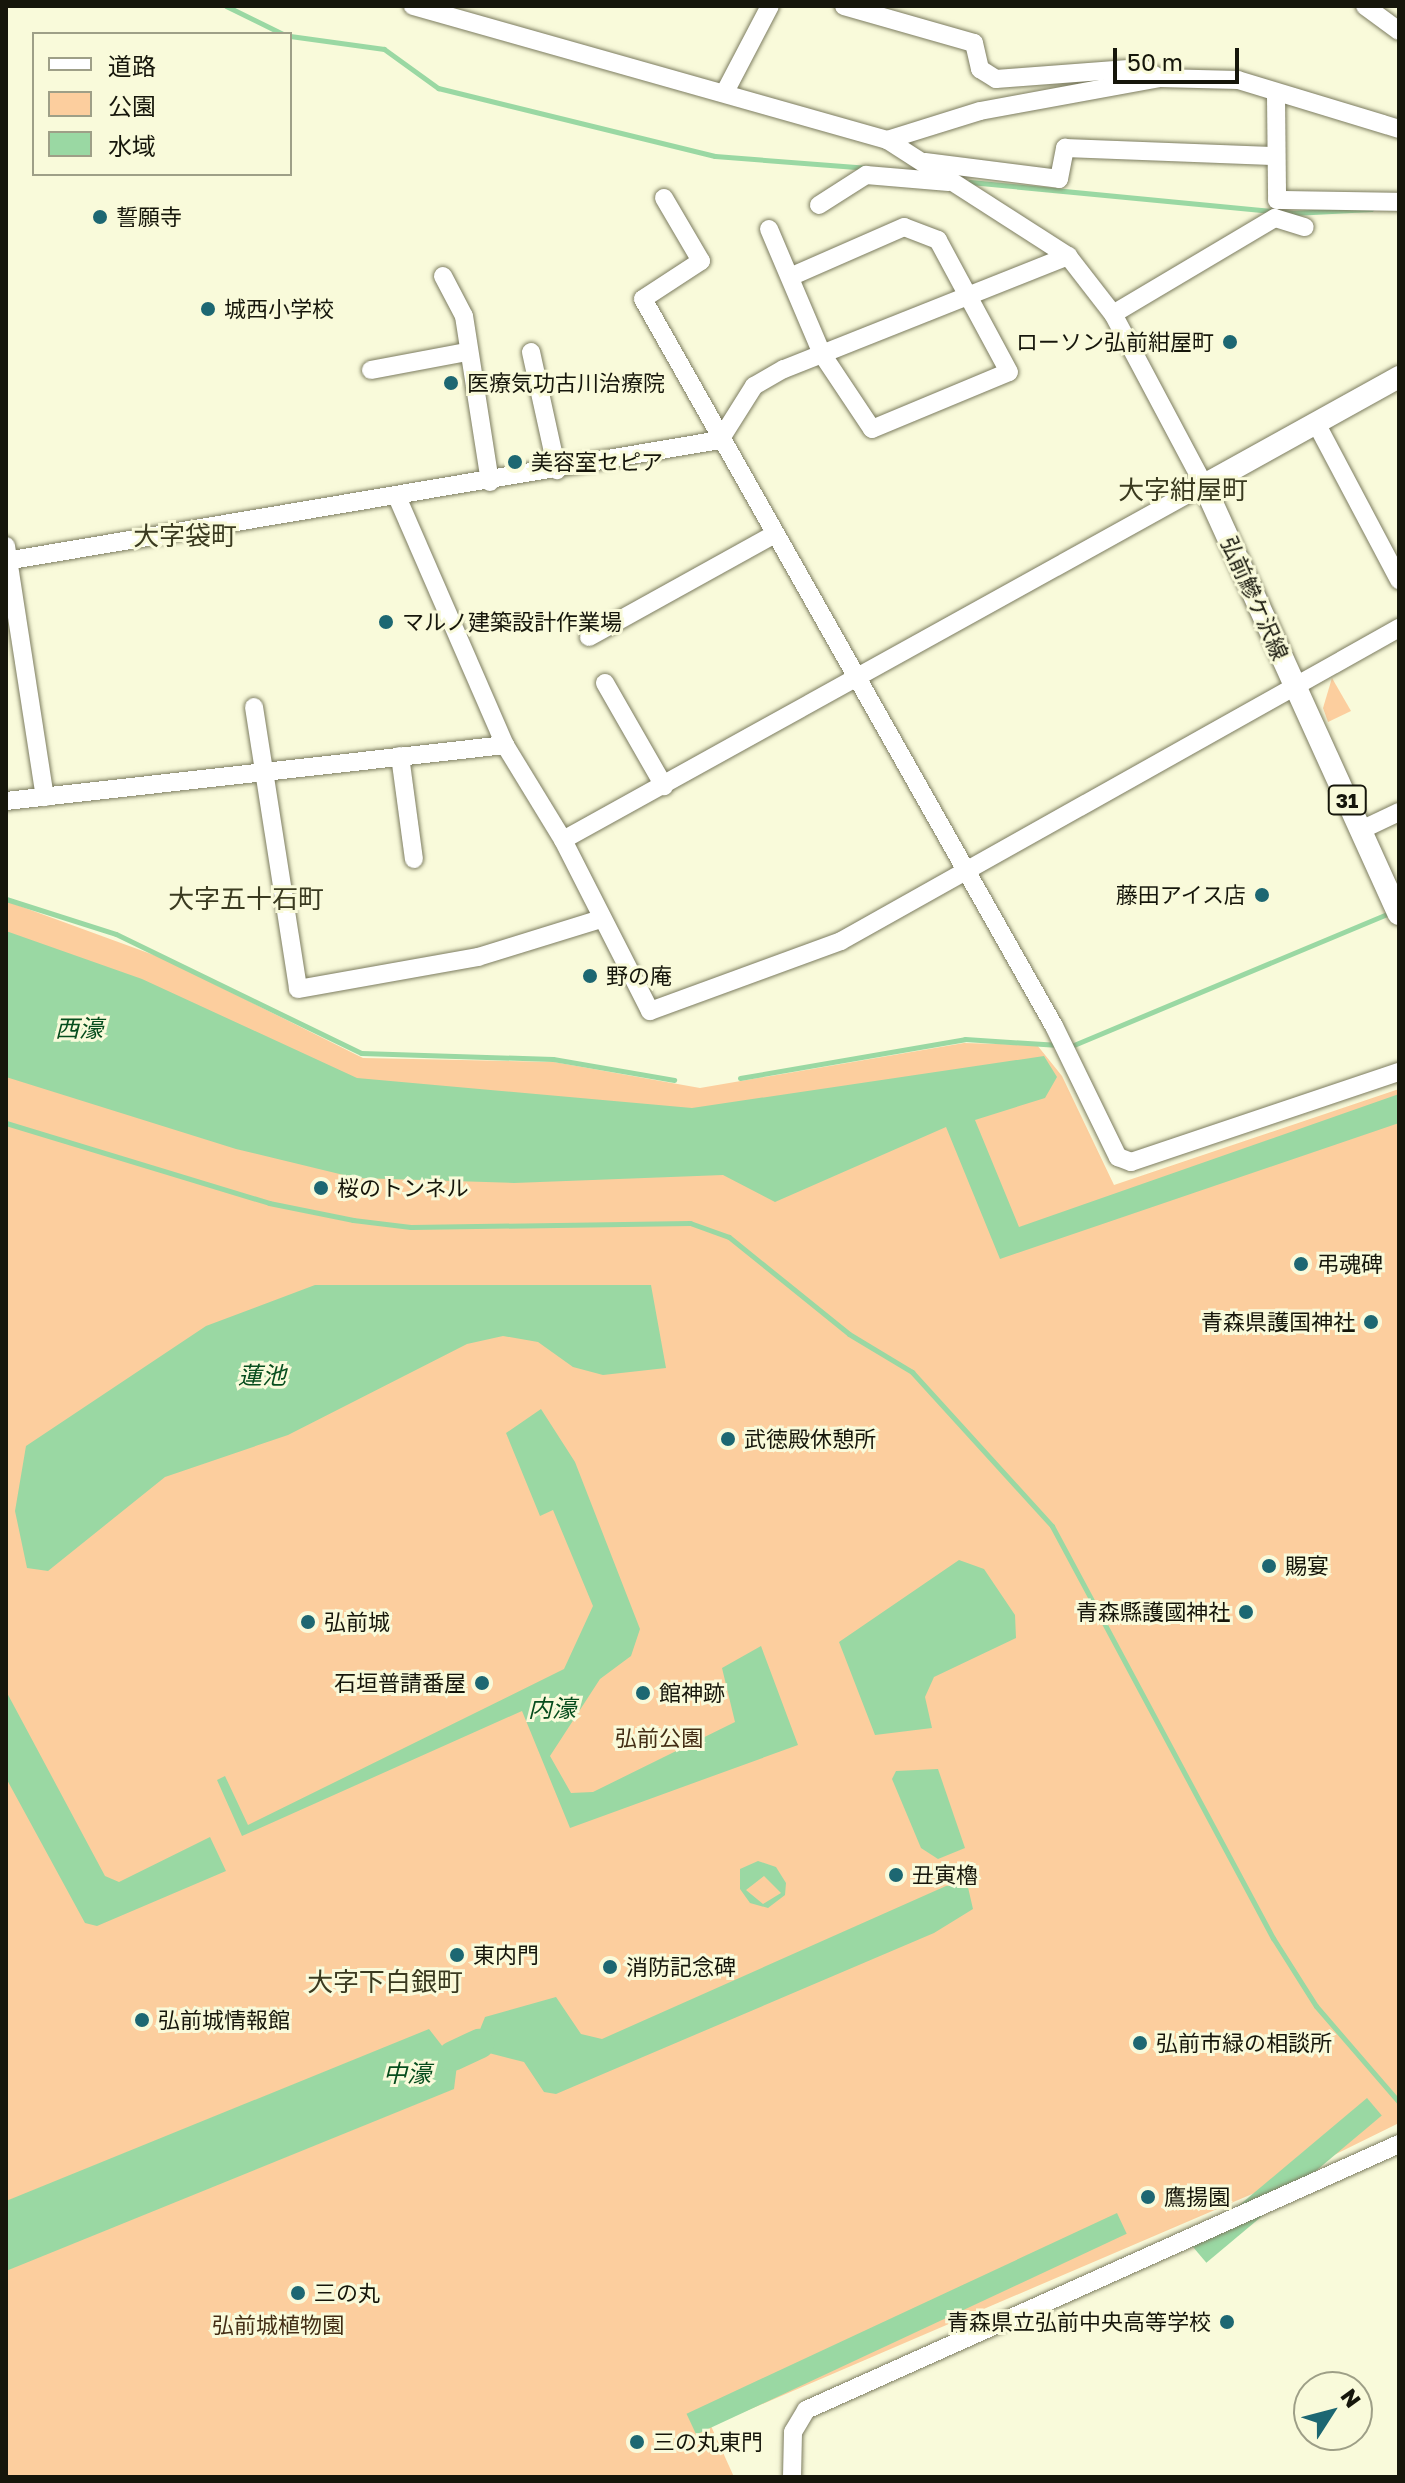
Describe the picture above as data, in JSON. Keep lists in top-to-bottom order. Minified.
{"streets":{"main road":["弘前鰺ケ沢線","31"]},"districts":["大字紺屋町","大字袋町","大字五十石町","大字下白銀町"],"water":["西濠","蓮池","内濠","中濠"],"parks":["弘前公園","弘前城植物園"],"places":["誓願寺","城西小学校","ローソン弘前紺屋町","医療気功古川治療院","美容室セピア","マルノ建築設計作業場","藤田アイス店","野の庵","桜のトンネル","弔魂碑","青森県護国神社","武徳殿休憩所","賜宴","青森縣護國神社","弘前城","石垣普請番屋","館神跡","丑寅櫓","東内門","消防記念碑","弘前城情報館","弘前市緑の相談所","鷹揚園","三の丸","青森県立弘前中央高等学校","三の丸東門"],"legend":["道路","公園","水域"],"scale_bar":"50 m","north":"top right"}
